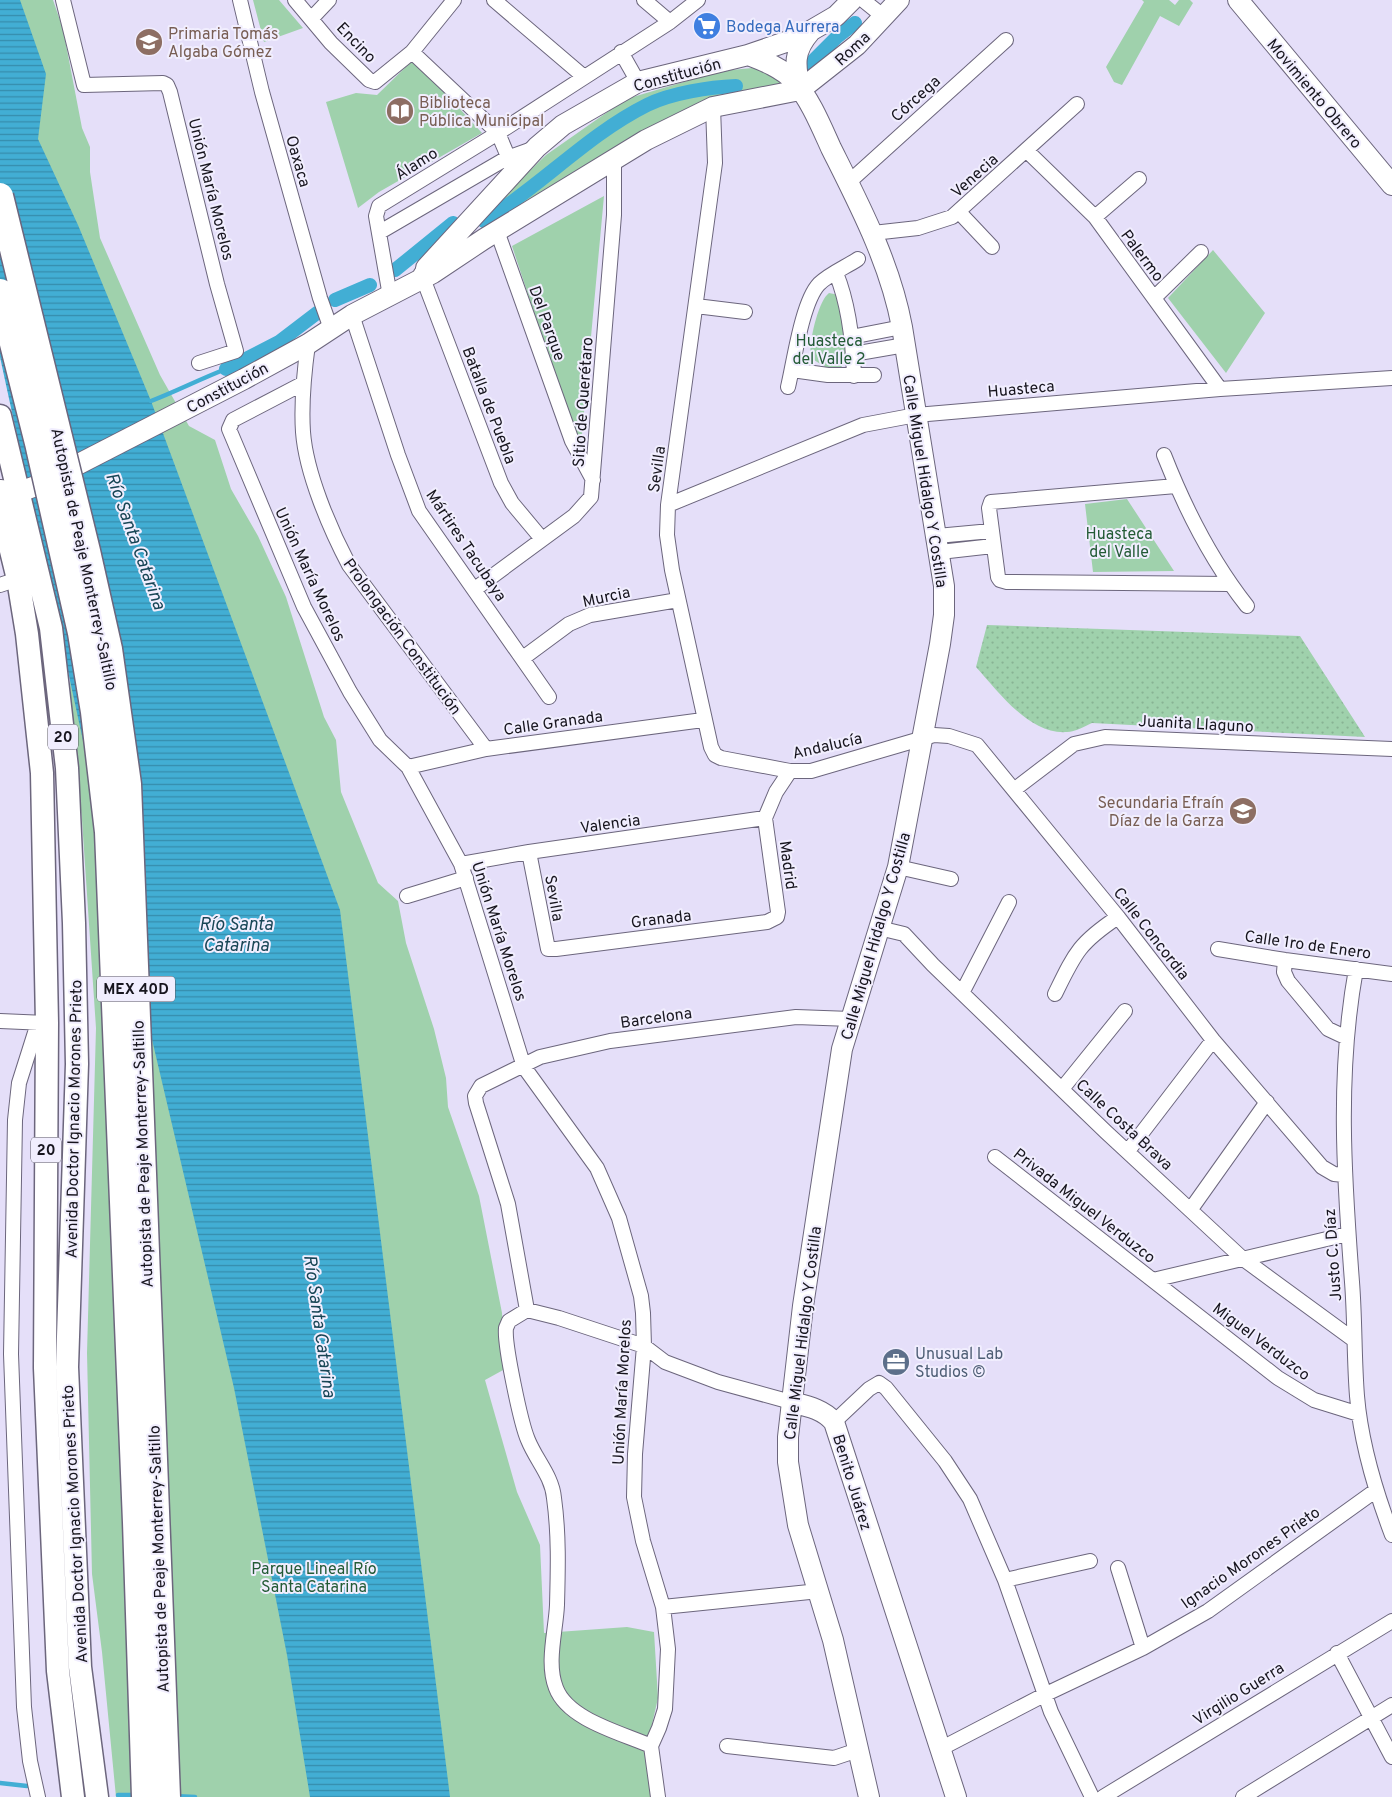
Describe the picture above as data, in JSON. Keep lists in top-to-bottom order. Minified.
{"streets":{"highway":["Autopista de Peaje Monterrey-Saltillo","MEX 40D"],"main road":["20","Avenida Doctor Ignacio Morones Prieto"],"street":["Encino","Roma","Constitución","Movimiento Obrero","Córcega","Oaxaca","Álamo","Venecia","Unión María Morelos","Palermo","Del Parque","Huasteca","Sitio de Querétaro","Batalla de Puebla","Sevilla","Calle Miguel Hidalgo Y Costilla","Mártires Tacubaya","Murcia","Prolongación Constitución","Calle Granada","Juanita Llaguno","Andalucía","Valencia","Madrid","Granada","Calle Concordia","Calle 1ro de Enero","Barcelona","Calle Costa Brava","Privada Miguel Verduzco","Justo C. Díaz","Miguel Verduzco","Benito Juárez","Ignacio Morones Prieto","Virgilio Guerra"]},"crossings":[["Roma","Constitución"],["Roma","Calle Miguel Hidalgo Y Costilla"],["Constitución","Oaxaca"],["Constitución","Álamo"],["Constitución","Del Parque"],["Constitución","Sitio de Querétaro"],["Constitución","Batalla de Puebla"],["Constitución","Sevilla"],["Constitución","Calle Miguel Hidalgo Y Costilla"],["Constitución","Mártires Tacubaya"],["Constitución","Prolongación Constitución"],["Constitución","Avenida Doctor Ignacio Morones Prieto"],["Córcega","Calle Miguel Hidalgo Y Costilla"],["Venecia","Palermo"],["Venecia","Calle Miguel Hidalgo Y Costilla"],["Unión María Morelos","Prolongación Constitución"],["Unión María Morelos","Calle Granada"],["Unión María Morelos","Valencia"],["Unión María Morelos","Barcelona"],["Unión María Morelos","Benito Juárez"],["Palermo","Huasteca"],["Del Parque","Sitio de Querétaro"],["Huasteca","Sevilla"],["Huasteca","Calle Miguel Hidalgo Y Costilla"],["Sitio de Querétaro","Batalla de Puebla"],["Sitio de Querétaro","Mártires Tacubaya"],["Sevilla","Murcia"],["Sevilla","Calle Granada"],["Sevilla","Andalucía"],["Sevilla","Valencia"],["Sevilla","Granada"],["Calle Miguel Hidalgo Y Costilla","Andalucía"],["Calle Miguel Hidalgo Y Costilla","Calle Concordia"],["Calle Miguel Hidalgo Y Costilla","Barcelona"],["Calle Miguel Hidalgo Y Costilla","Calle Costa Brava"],["Calle Miguel Hidalgo Y Costilla","Benito Juárez"],["Mártires Tacubaya","Murcia"],["Prolongación Constitución","Calle Granada"],["Juanita Llaguno","Calle Concordia"],["Andalucía","Valencia"],["Andalucía","Madrid"],["Andalucía","Calle Concordia"],["Valencia","Madrid"],["Madrid","Granada"],["Calle Concordia","Justo C. Díaz"],["Calle 1ro de Enero","Justo C. Díaz"],["Barcelona","Benito Juárez"],["Calle Costa Brava","Justo C. Díaz"],["Privada Miguel Verduzco","Miguel Verduzco"],["Justo C. Díaz","Miguel Verduzco"],["Justo C. Díaz","Ignacio Morones Prieto"],["Benito Juárez","Ignacio Morones Prieto"]],"water":["Río Santa Catarina"],"parks":["Huasteca del Valle 2","Huasteca del Valle","Parque Lineal Río Santa Catarina"],"places":{"supermarket":["Bodega Aurrera"],"school or university":["Primaria Tomás Algaba Gómez","Secundaria Efraín Díaz de la Garza"],"library":["Biblioteca Pública Municipal"],"office":["Unusual Lab Studios ©"]}}
